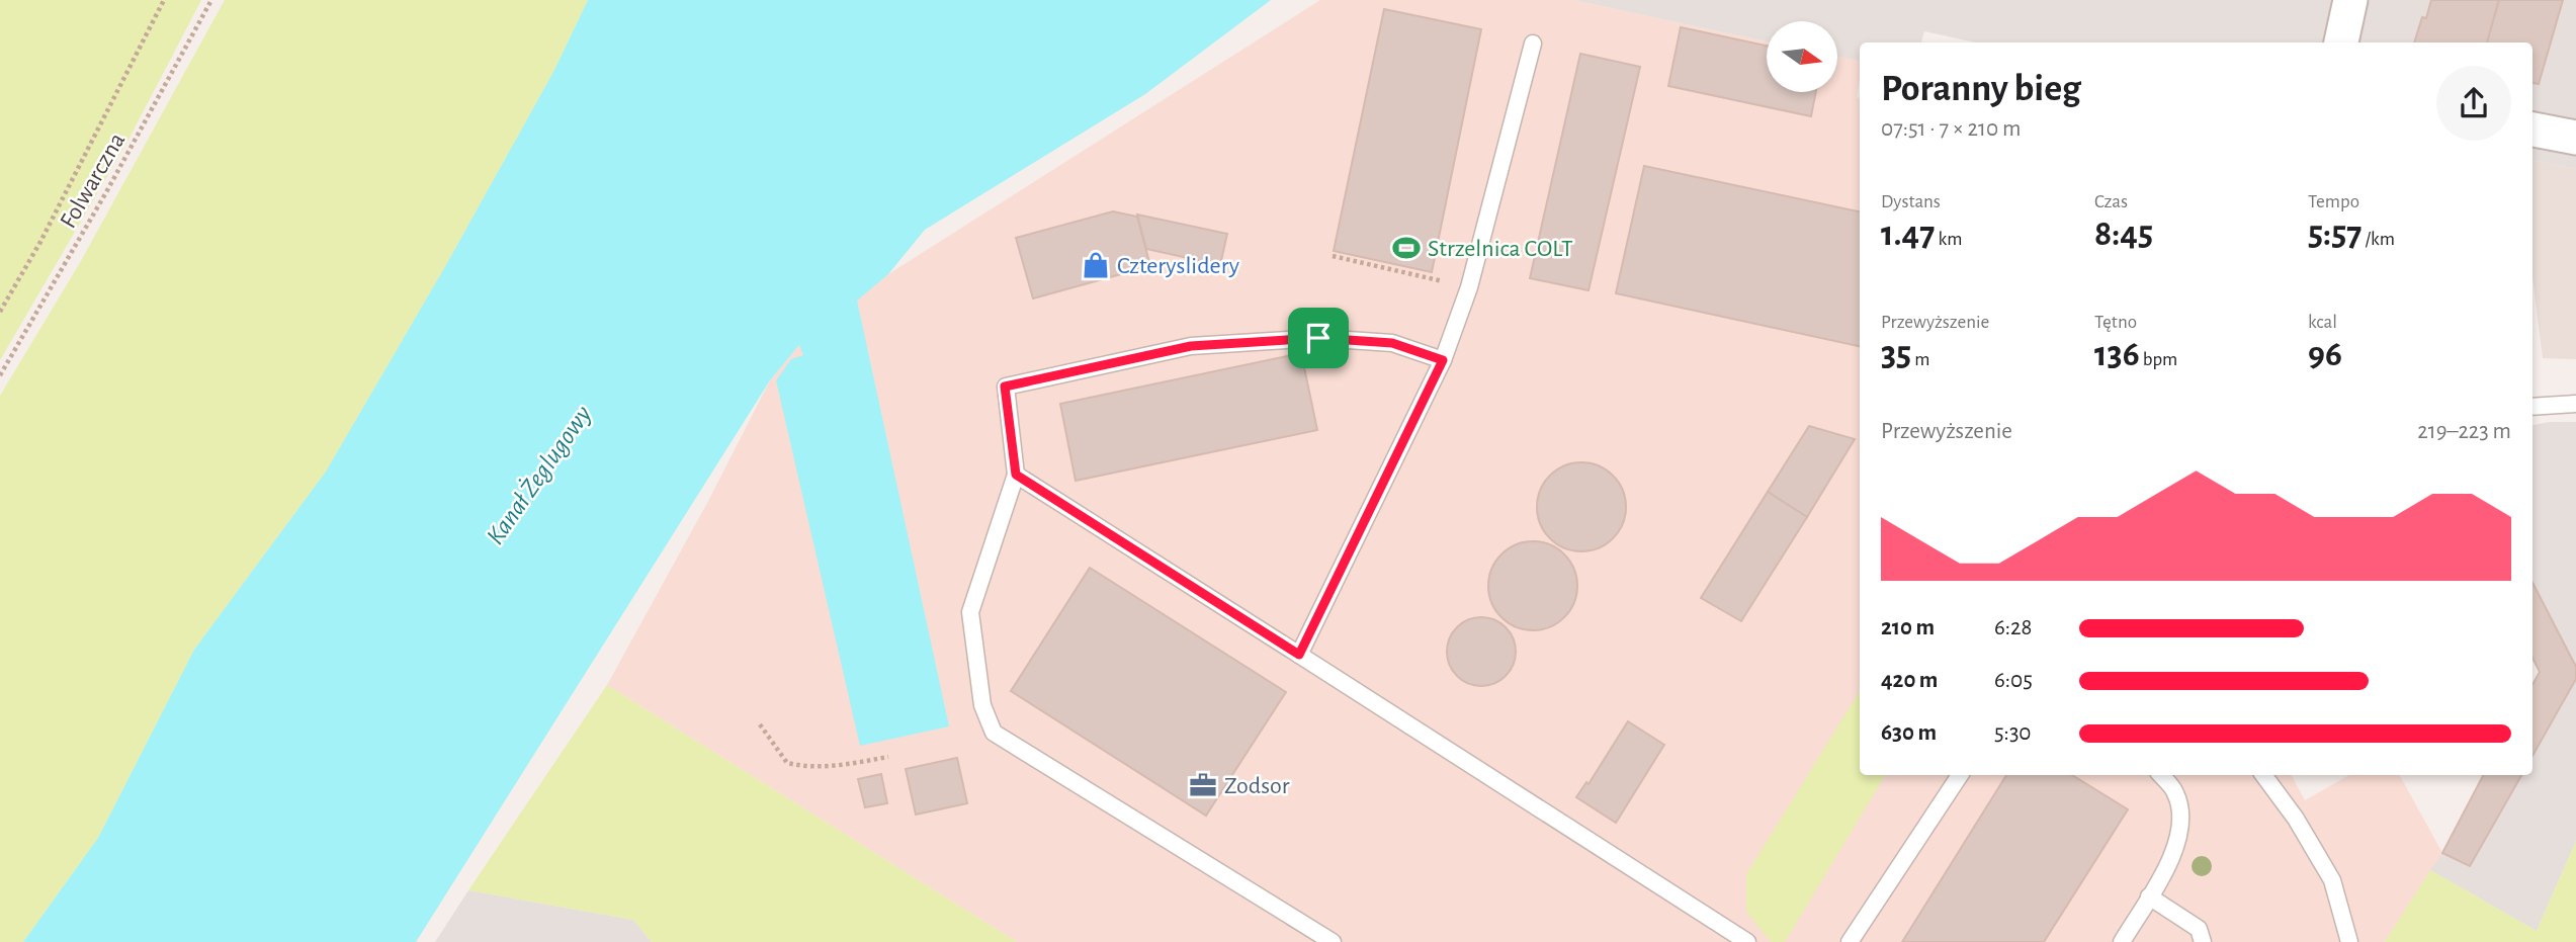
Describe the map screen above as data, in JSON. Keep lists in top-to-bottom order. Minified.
{"streets":{"path":["Folwarczna"]},"water":["Kanał Żeglugowy"],"places":{"sports":["Strzelnica COLT"],"shop":["Czteryslidery"],"office":["Zodsor"]},"north":"right","page":{"heading":["Poranny bieg","07:51 · 7 × 210 m"],"stats":[["Dystans","1.47 km"],["Czas","8:45"],["Tempo","5:57 /km"],["Przewyższenie","35 m"],["Tętno","136 bpm"],["kcal","96"]],"chart":["Przewyższenie","219–223 m"],"list":[{"name":"210 m","note":"6:28"},{"name":"420 m","note":"6:05"},{"name":"630 m","note":"5:30"}]}}
